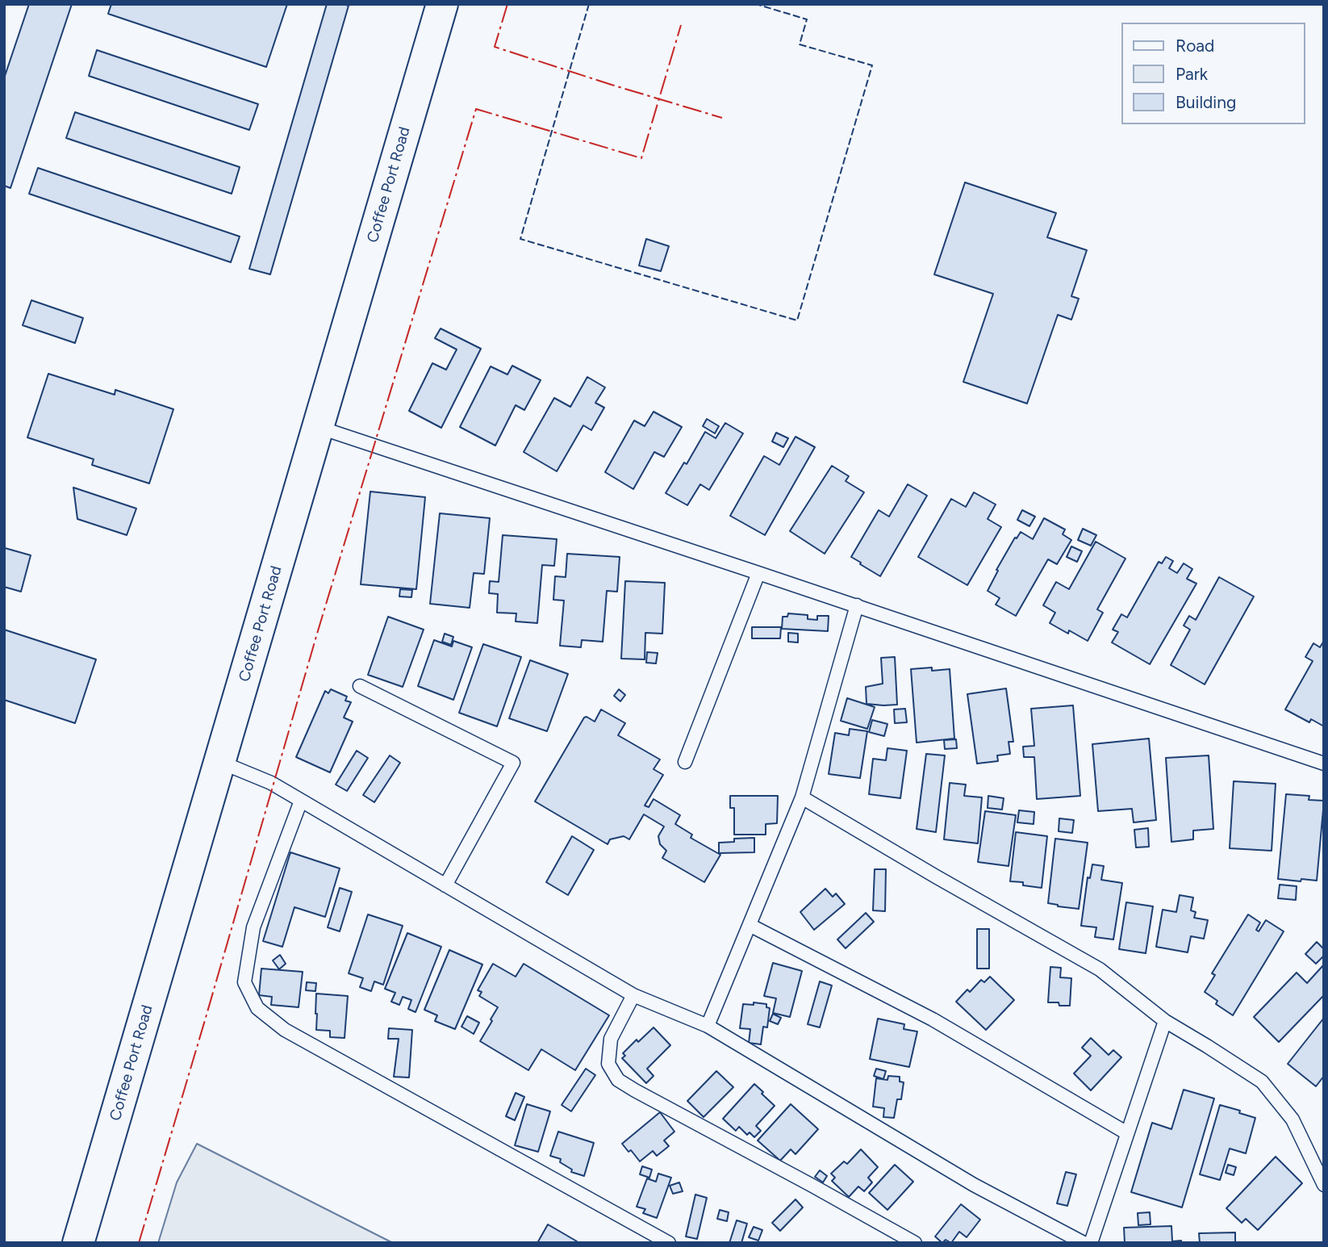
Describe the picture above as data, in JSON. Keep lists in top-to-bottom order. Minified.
{"streets":{"street":["Coffee Port Road"]},"legend":["Road","Park","Building"]}
